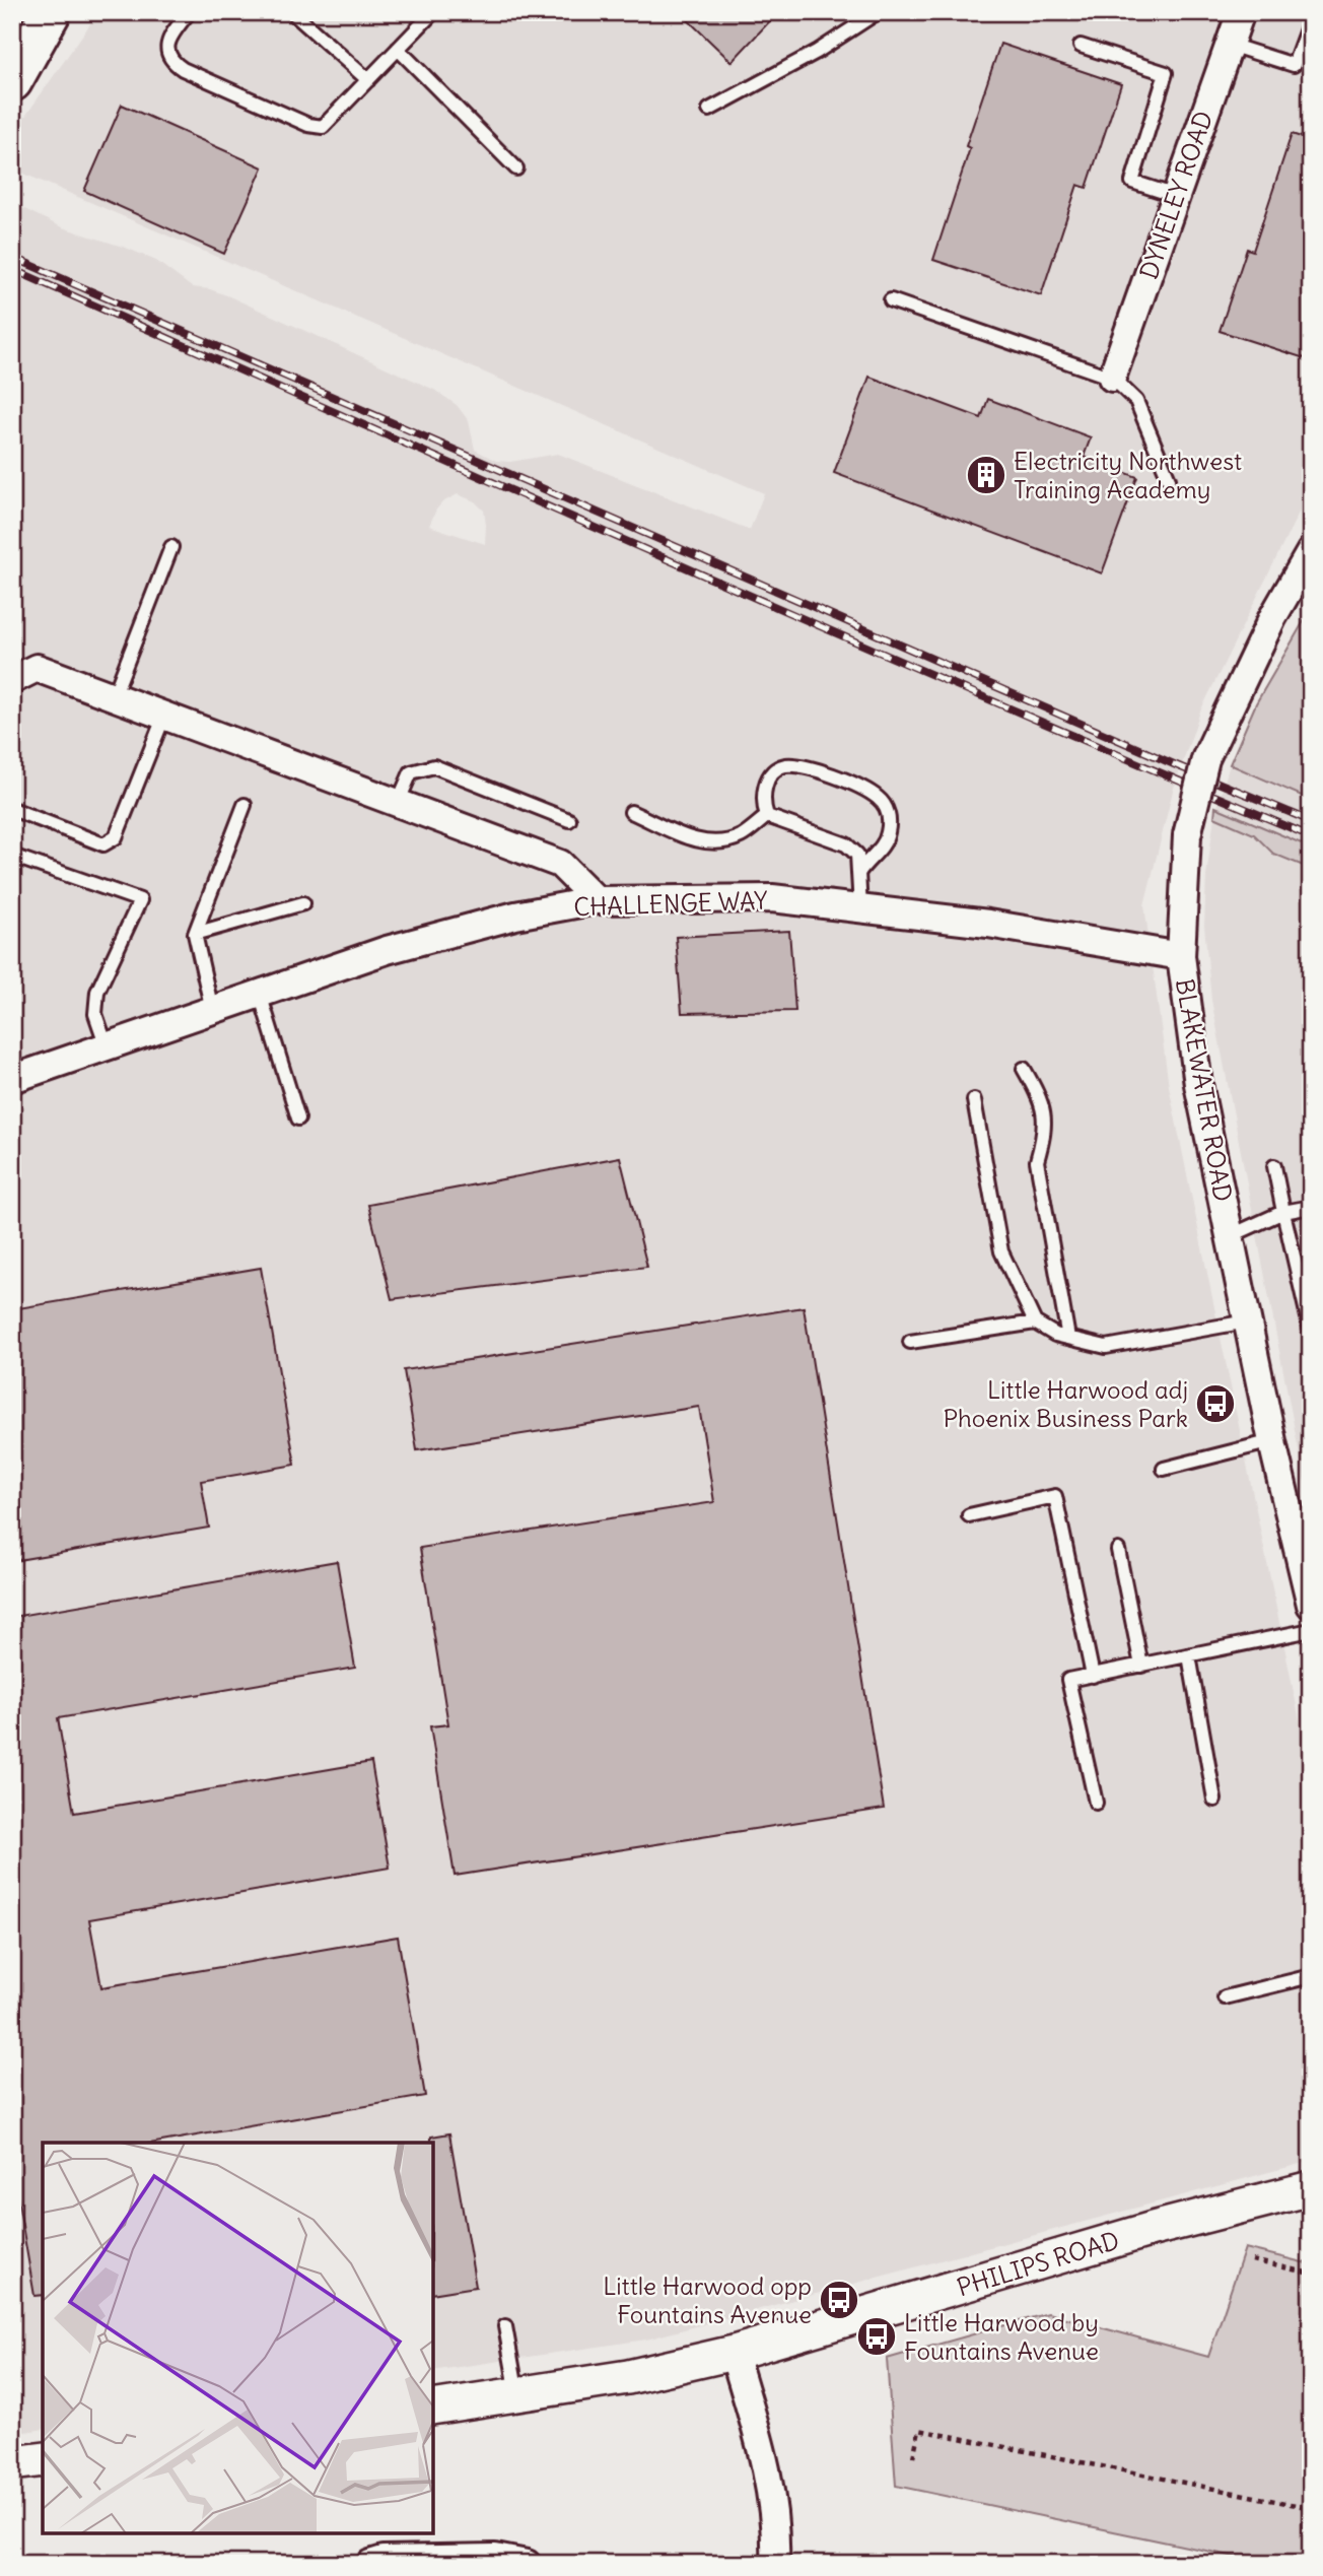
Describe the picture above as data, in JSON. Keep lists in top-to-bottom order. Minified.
{"streets":{"street":["DYNELEY ROAD","CHALLENGE WAY","BLAKEWATER ROAD","PHILIPS ROAD"]},"crossings":[["CHALLENGE WAY","BLAKEWATER ROAD"]],"places":{"building":["Electricity Northwest Training Academy"],"bus stop":["Little Harwood adj Phoenix Business Park","Little Harwood opp Fountains Avenue","Little Harwood by Fountains Avenue"]}}
